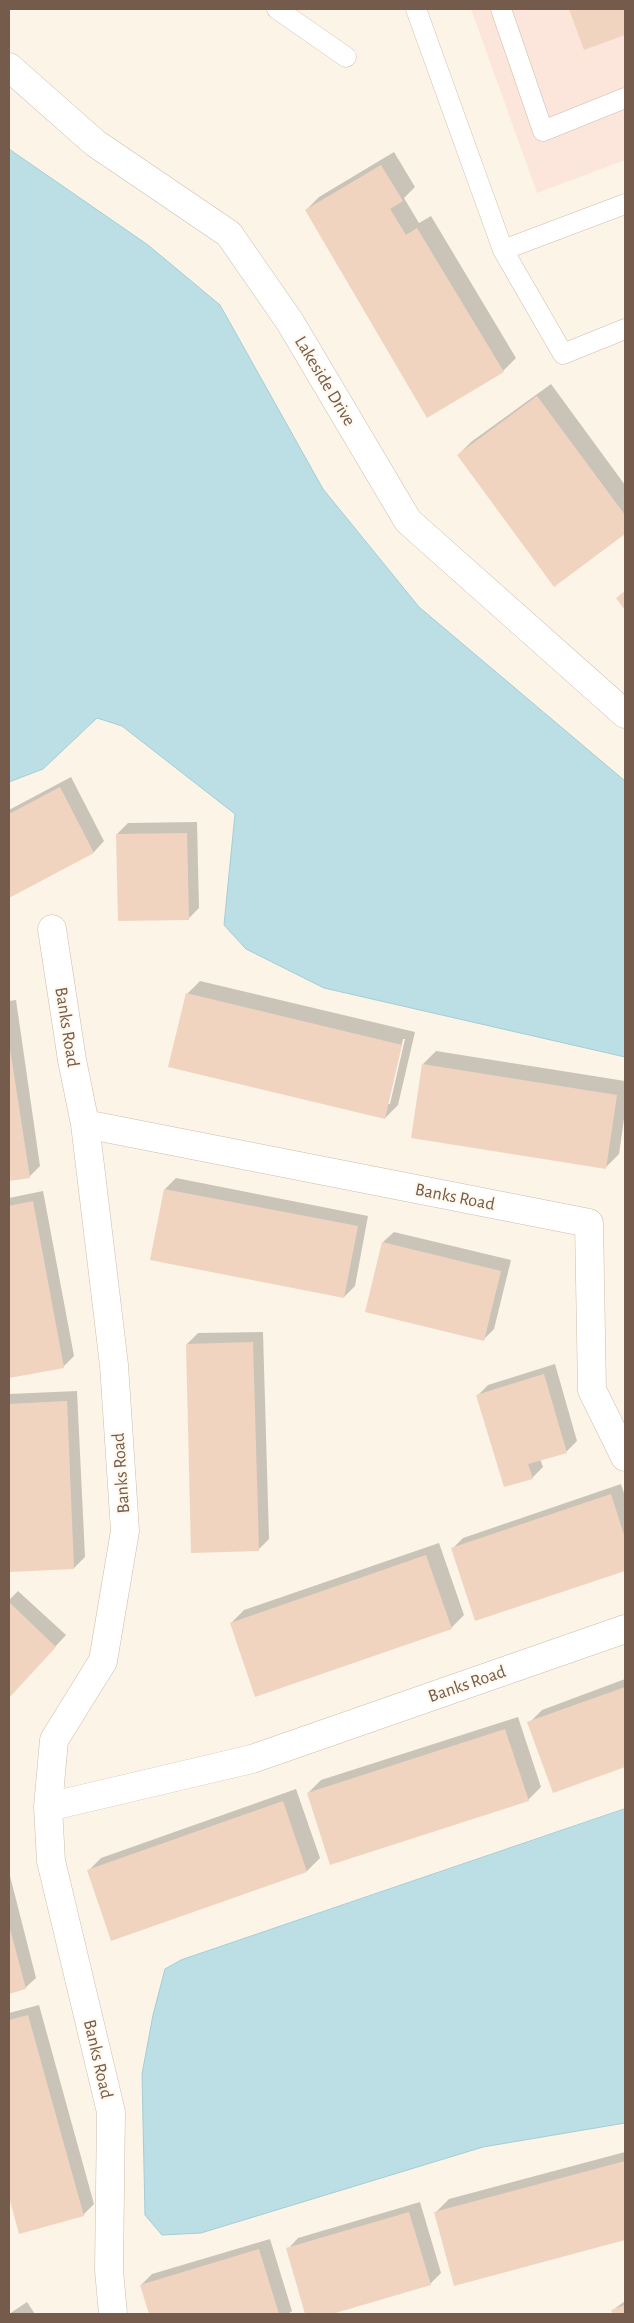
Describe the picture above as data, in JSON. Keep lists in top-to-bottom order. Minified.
{"streets":{"street":["Lakeside Drive","Banks Road"]}}
